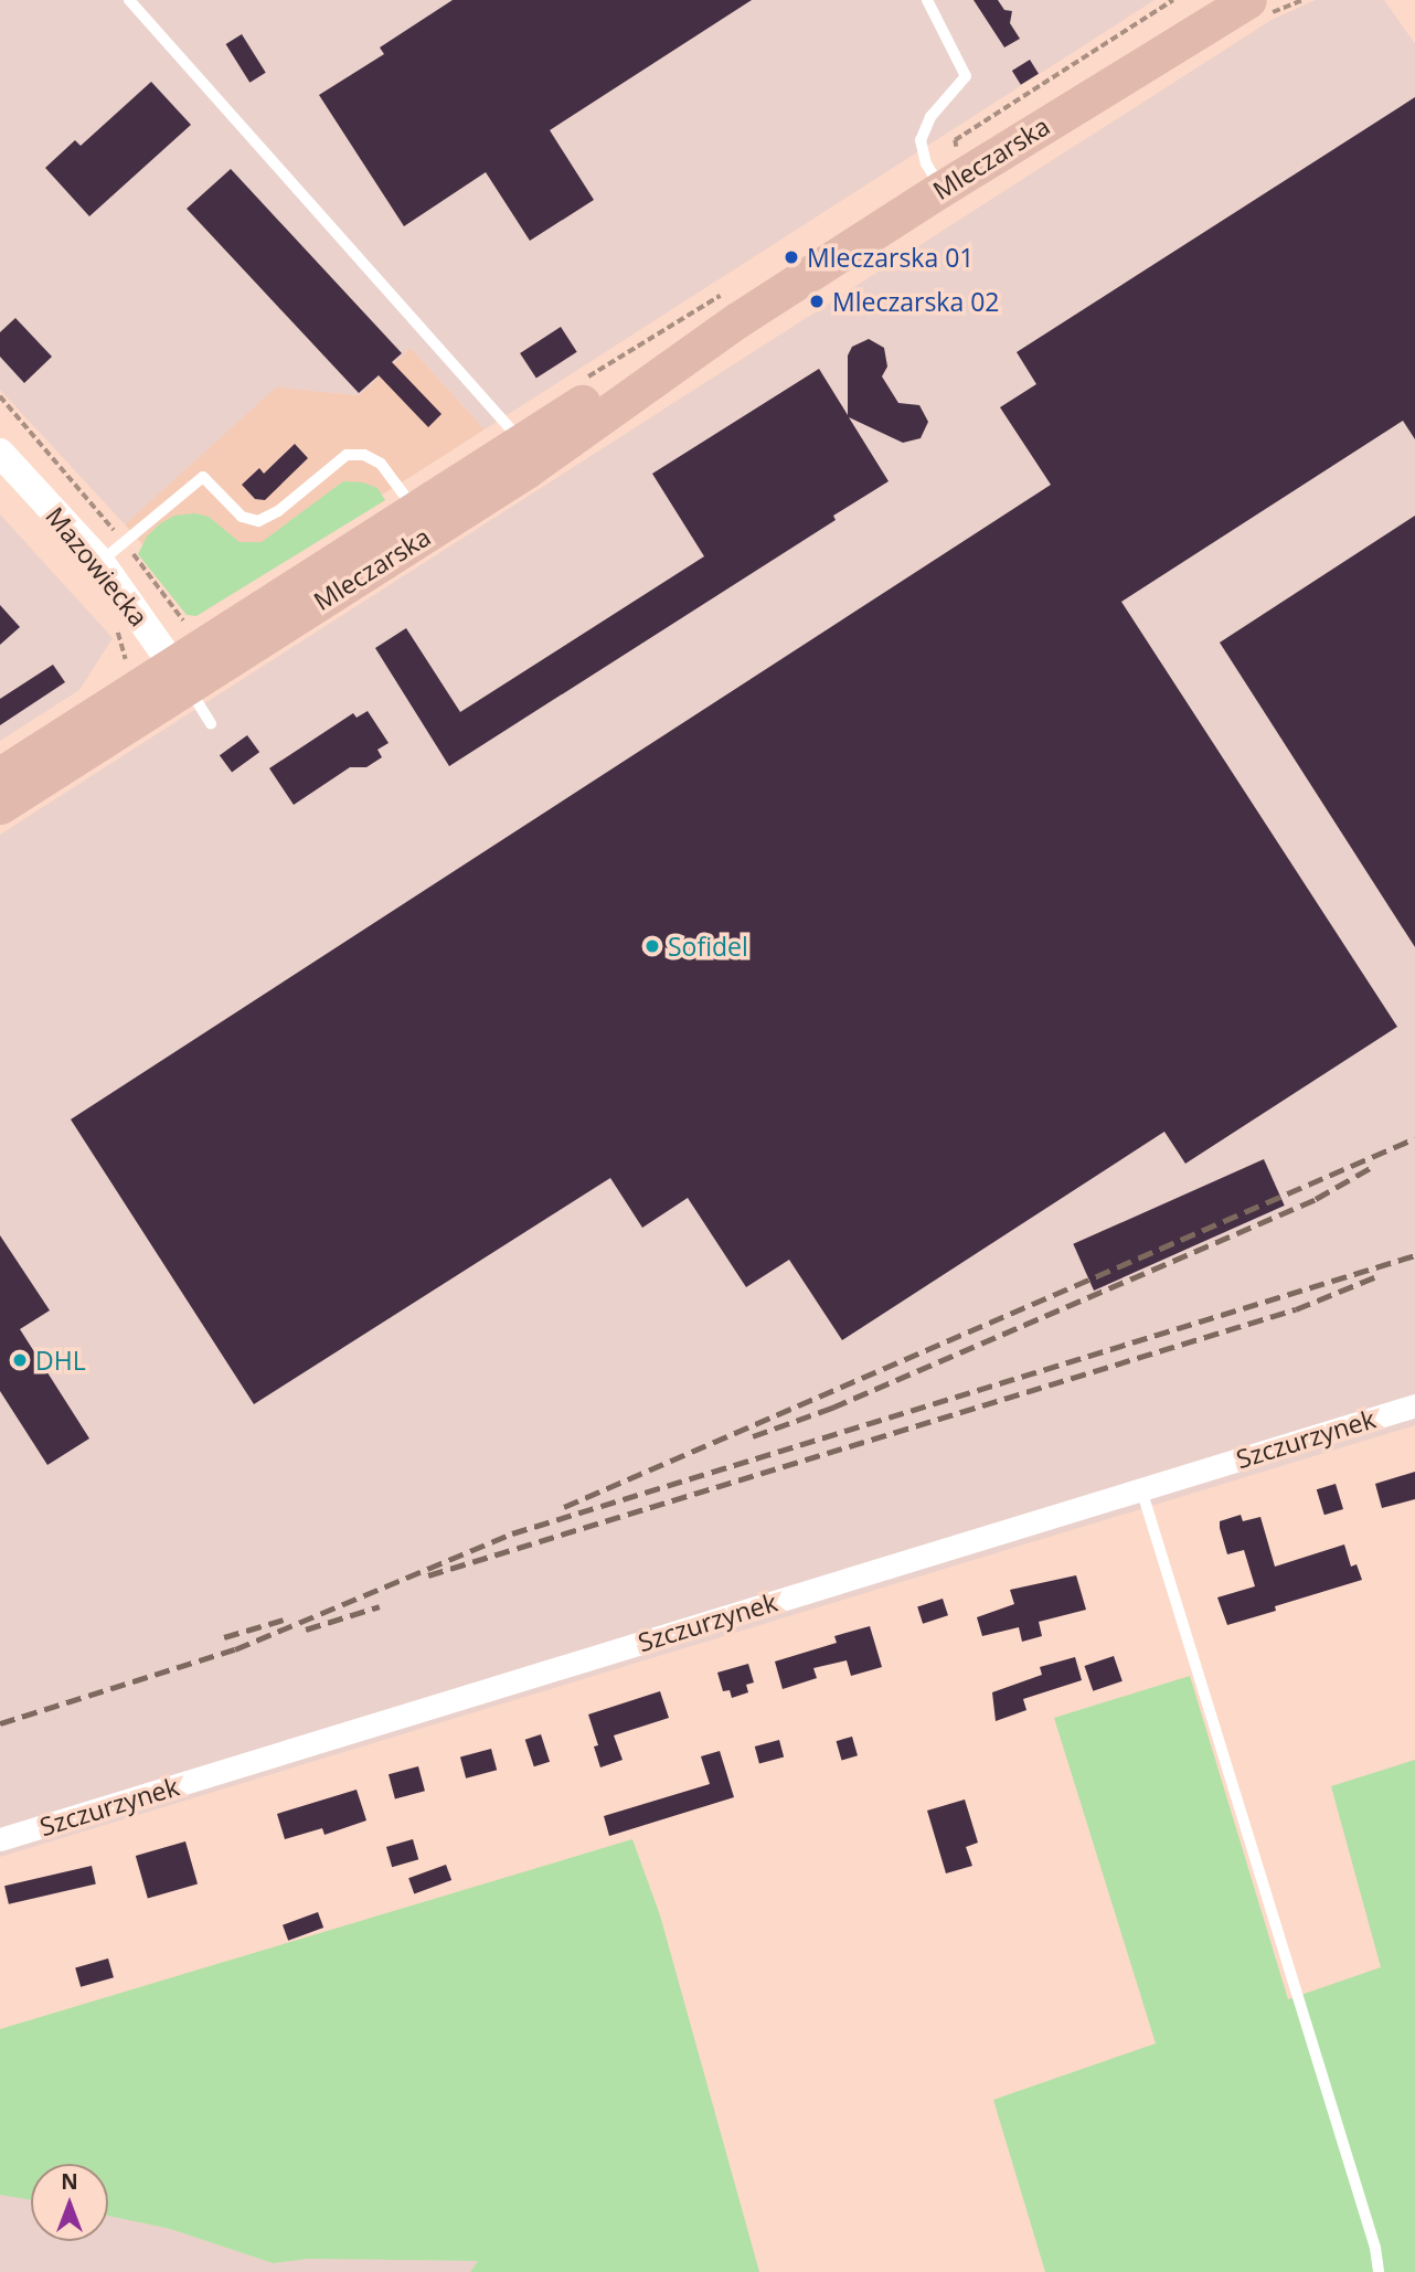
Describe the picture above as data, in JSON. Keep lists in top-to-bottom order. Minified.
{"streets":{"main road":["Mleczarska"],"street":["Mazowiecka","Szczurzynek"]},"crossings":[["Mleczarska","Mazowiecka"]],"places":["Mleczarska 01","Mleczarska 02","Sofidel","DHL"],"north":"top"}
